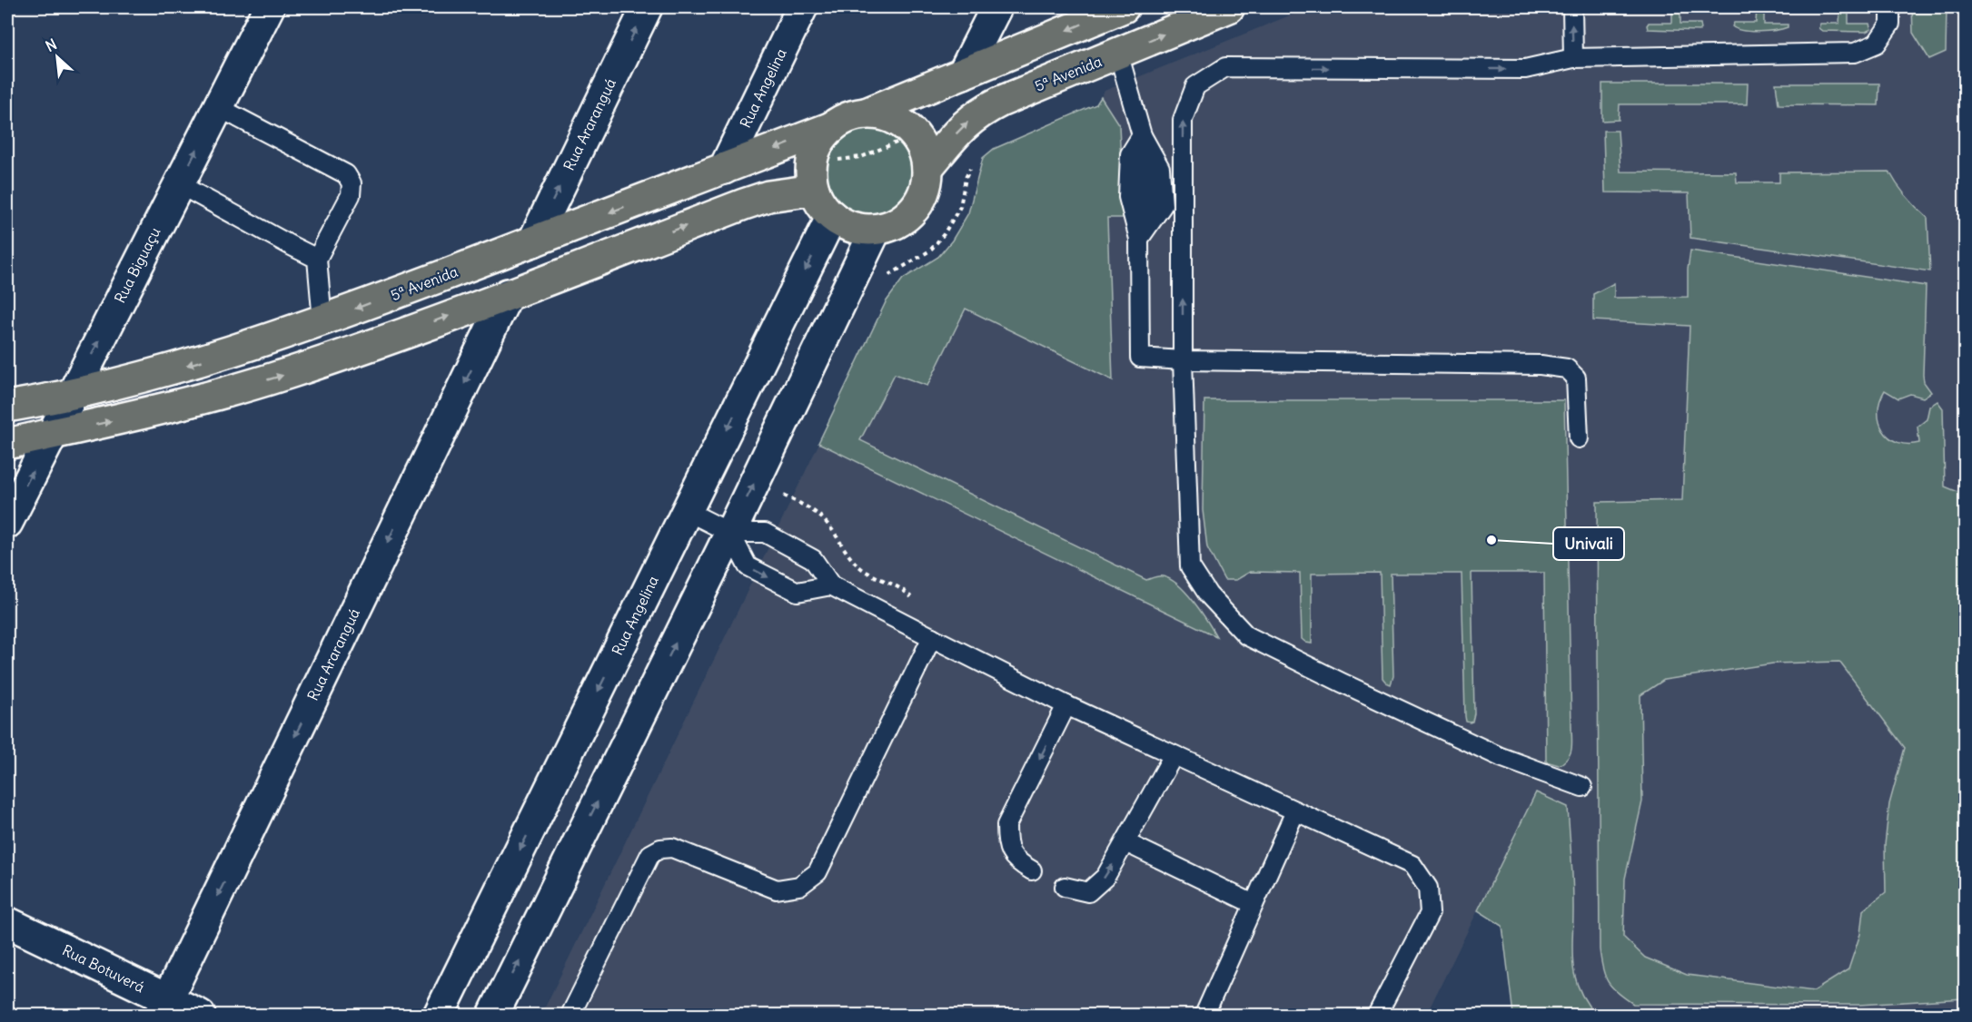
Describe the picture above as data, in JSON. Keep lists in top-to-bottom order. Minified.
{"streets":{"main road":["5ª Avenida"],"street":["Rua Angelina","Rua Araranguá","Rua Biguaçu","Rua Botuverá"]},"crossings":[["5ª Avenida","Rua Angelina"],["5ª Avenida","Rua Araranguá"],["5ª Avenida","Rua Biguaçu"],["Rua Araranguá","Rua Botuverá"]],"one_way":["Rua Biguaçu"],"places":["Univali"],"north":"top left"}
